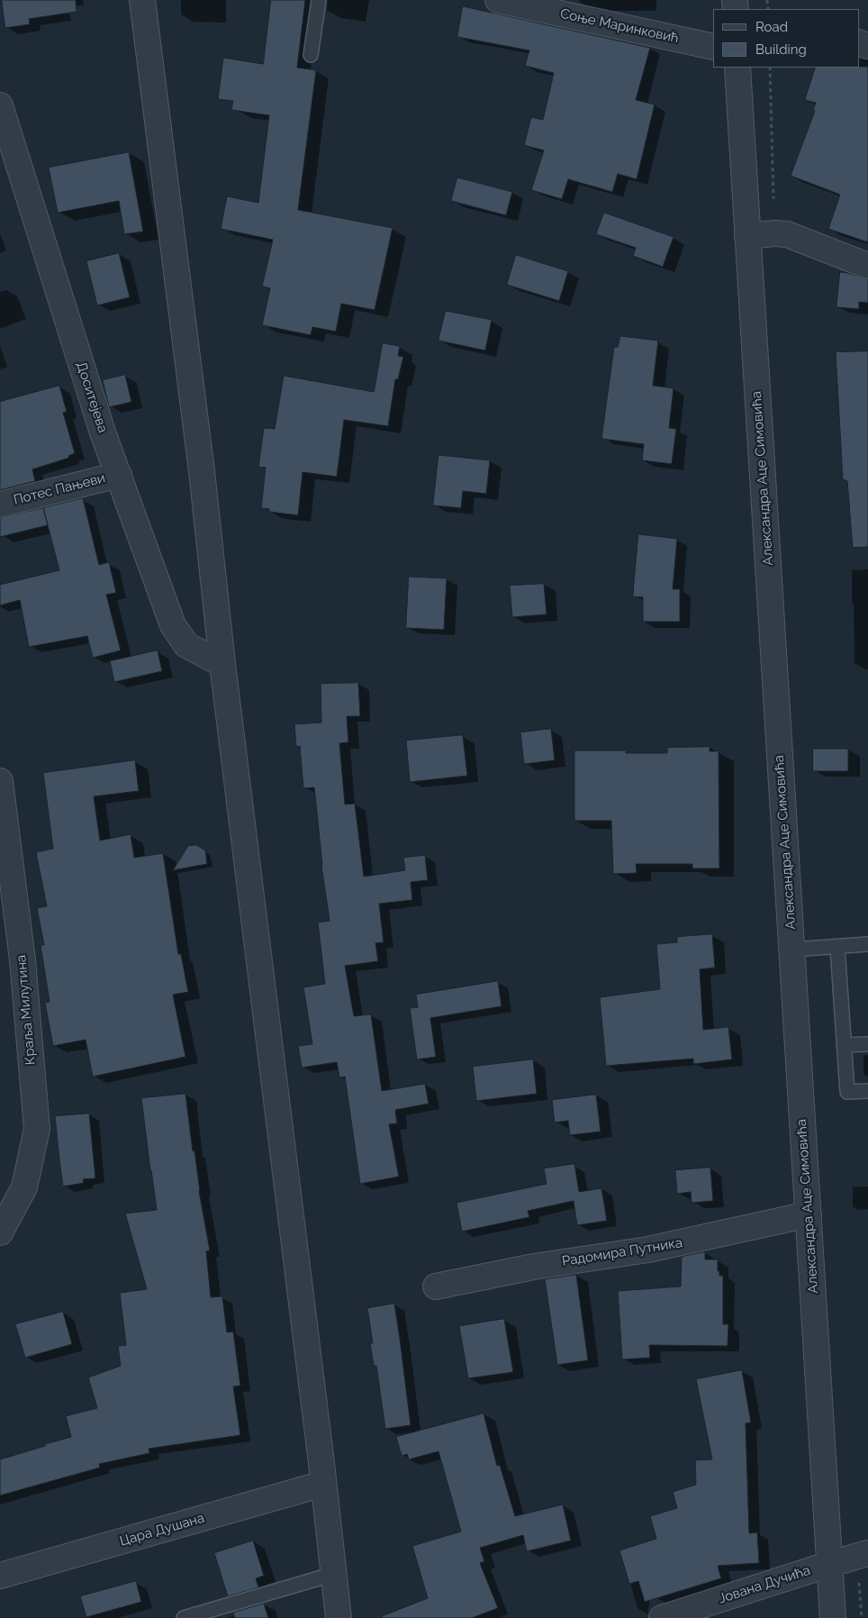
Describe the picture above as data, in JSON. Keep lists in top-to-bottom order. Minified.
{"streets":{"street":["Соње Маринковић","Доситејева","Александра Аце Симовића","Потес Пањеви","Краља Милутина","Радомира Путника","Цара Душана","Јована Дучића"]},"crossings":[["Доситејева","Потес Пањеви"],["Александра Аце Симовића","Радомира Путника"],["Александра Аце Симовића","Јована Дучића"]],"legend":["Road","Building"]}
